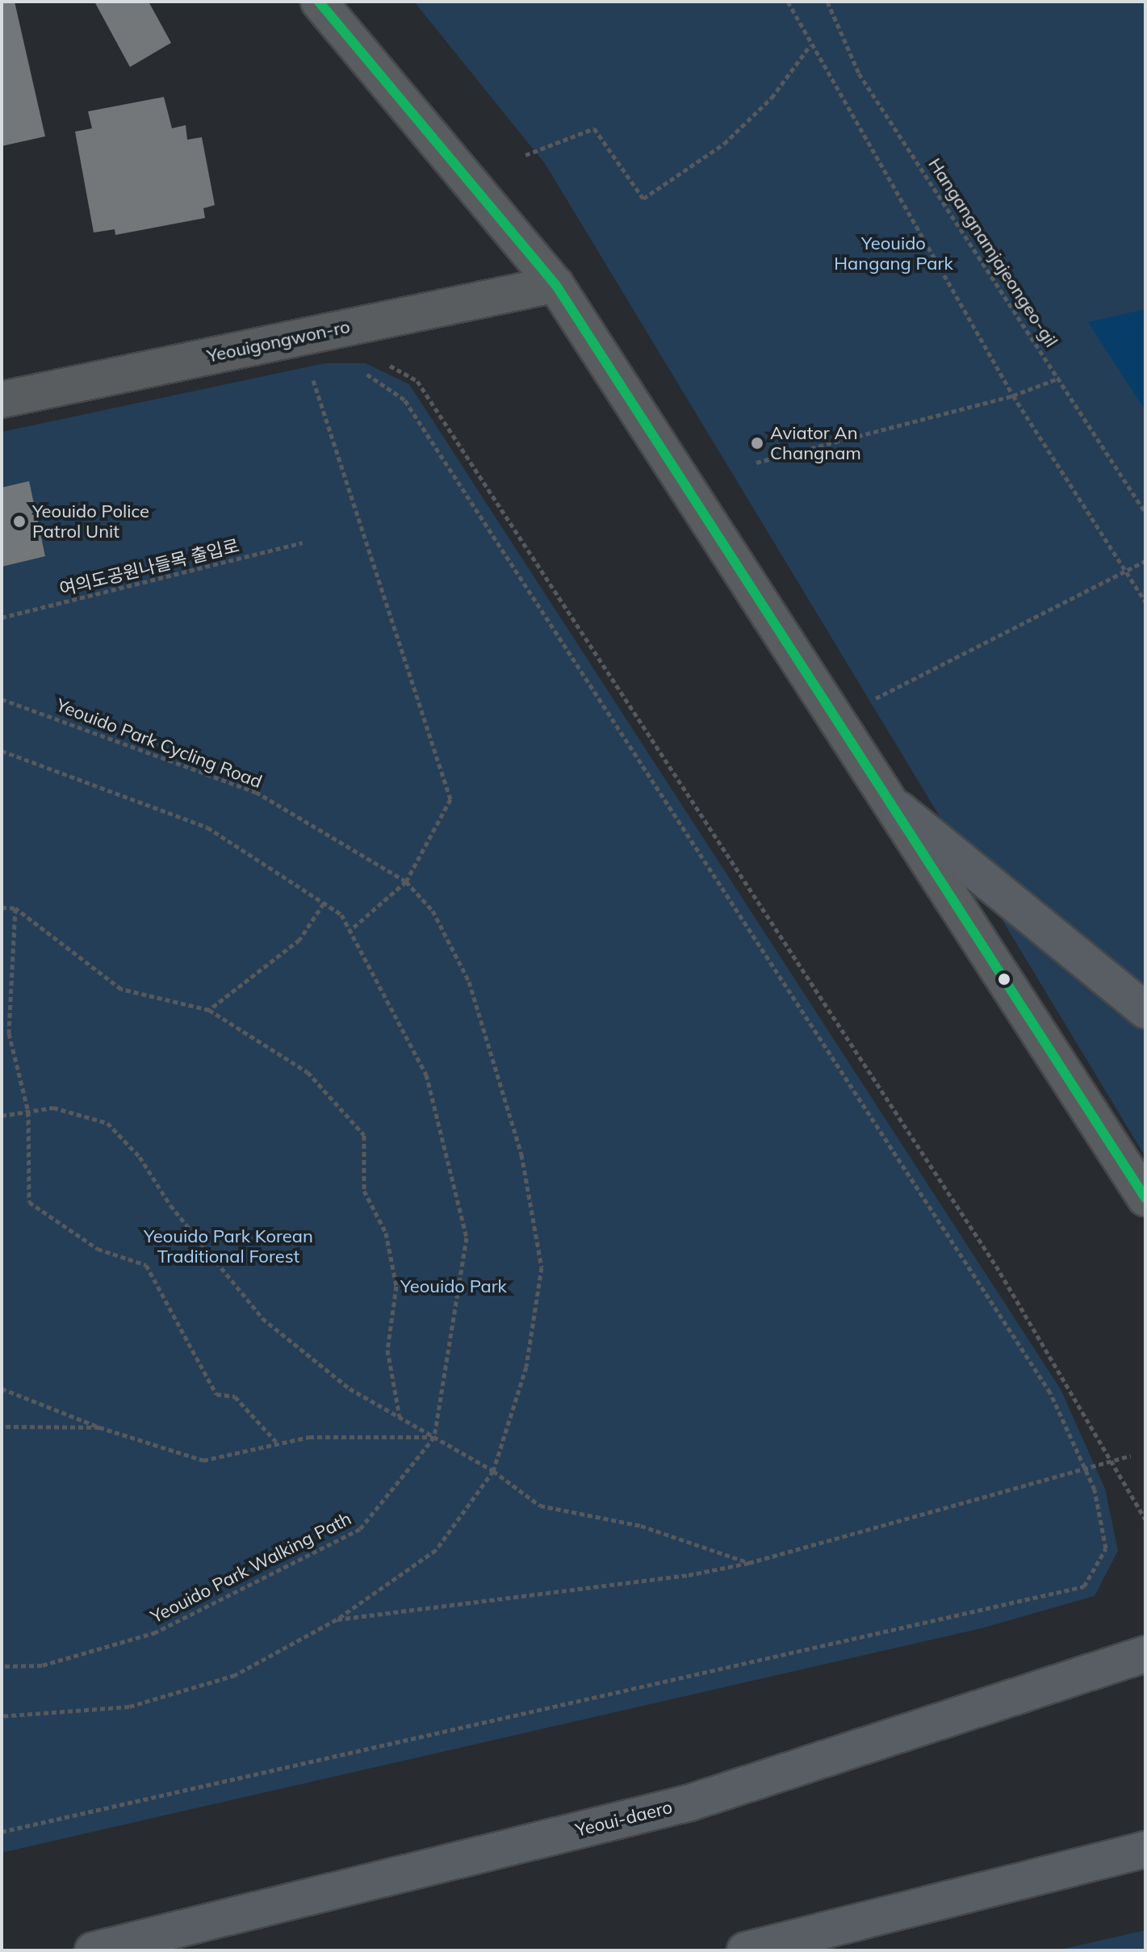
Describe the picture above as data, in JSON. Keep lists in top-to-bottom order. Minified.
{"streets":{"main road":["Yeouigongwon-ro","Yeoui-daero"],"path":["Hangangnamjajeongeo-gil","여의도공원나들목 출입로","Yeouido Park Cycling Road","Yeouido Park Walking Path"]},"parks":["Yeouido Hangang Park","Yeouido Park Korean Traditional Forest","Yeouido Park"],"places":["Aviator An Changnam","Yeouido Police Patrol Unit"]}
